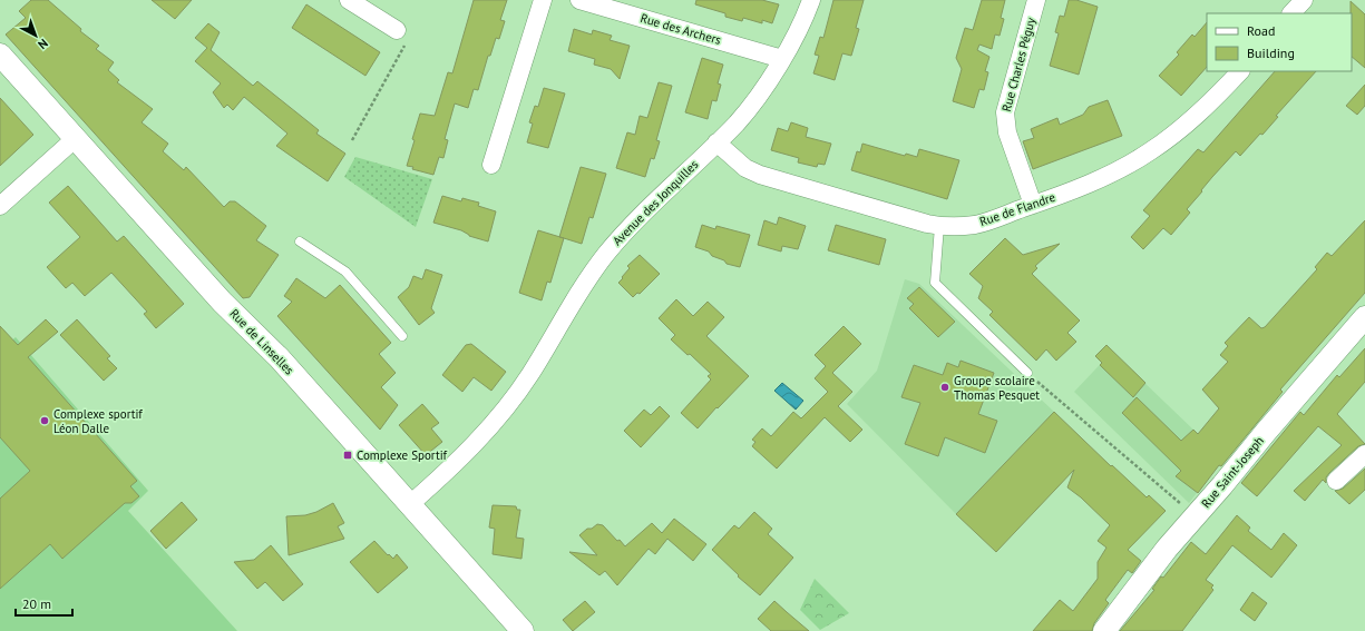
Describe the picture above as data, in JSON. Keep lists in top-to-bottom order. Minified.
{"streets":{"street":["Rue des Archers","Rue Charles Péguy","Avenue des Jonquilles","Rue de Flandre","Rue de Linselles","Rue Saint-Joseph"]},"crossings":[["Rue des Archers","Avenue des Jonquilles"],["Rue Charles Péguy","Rue de Flandre"],["Avenue des Jonquilles","Rue de Flandre"],["Avenue des Jonquilles","Rue de Linselles"]],"places":{"other":["Groupe scolaire Thomas Pesquet","Complexe sportif Léon Dalle"],"transit":["Complexe Sportif"]},"legend":["Road","Building"],"scale_bar":"20 m","north":"bottom right"}
